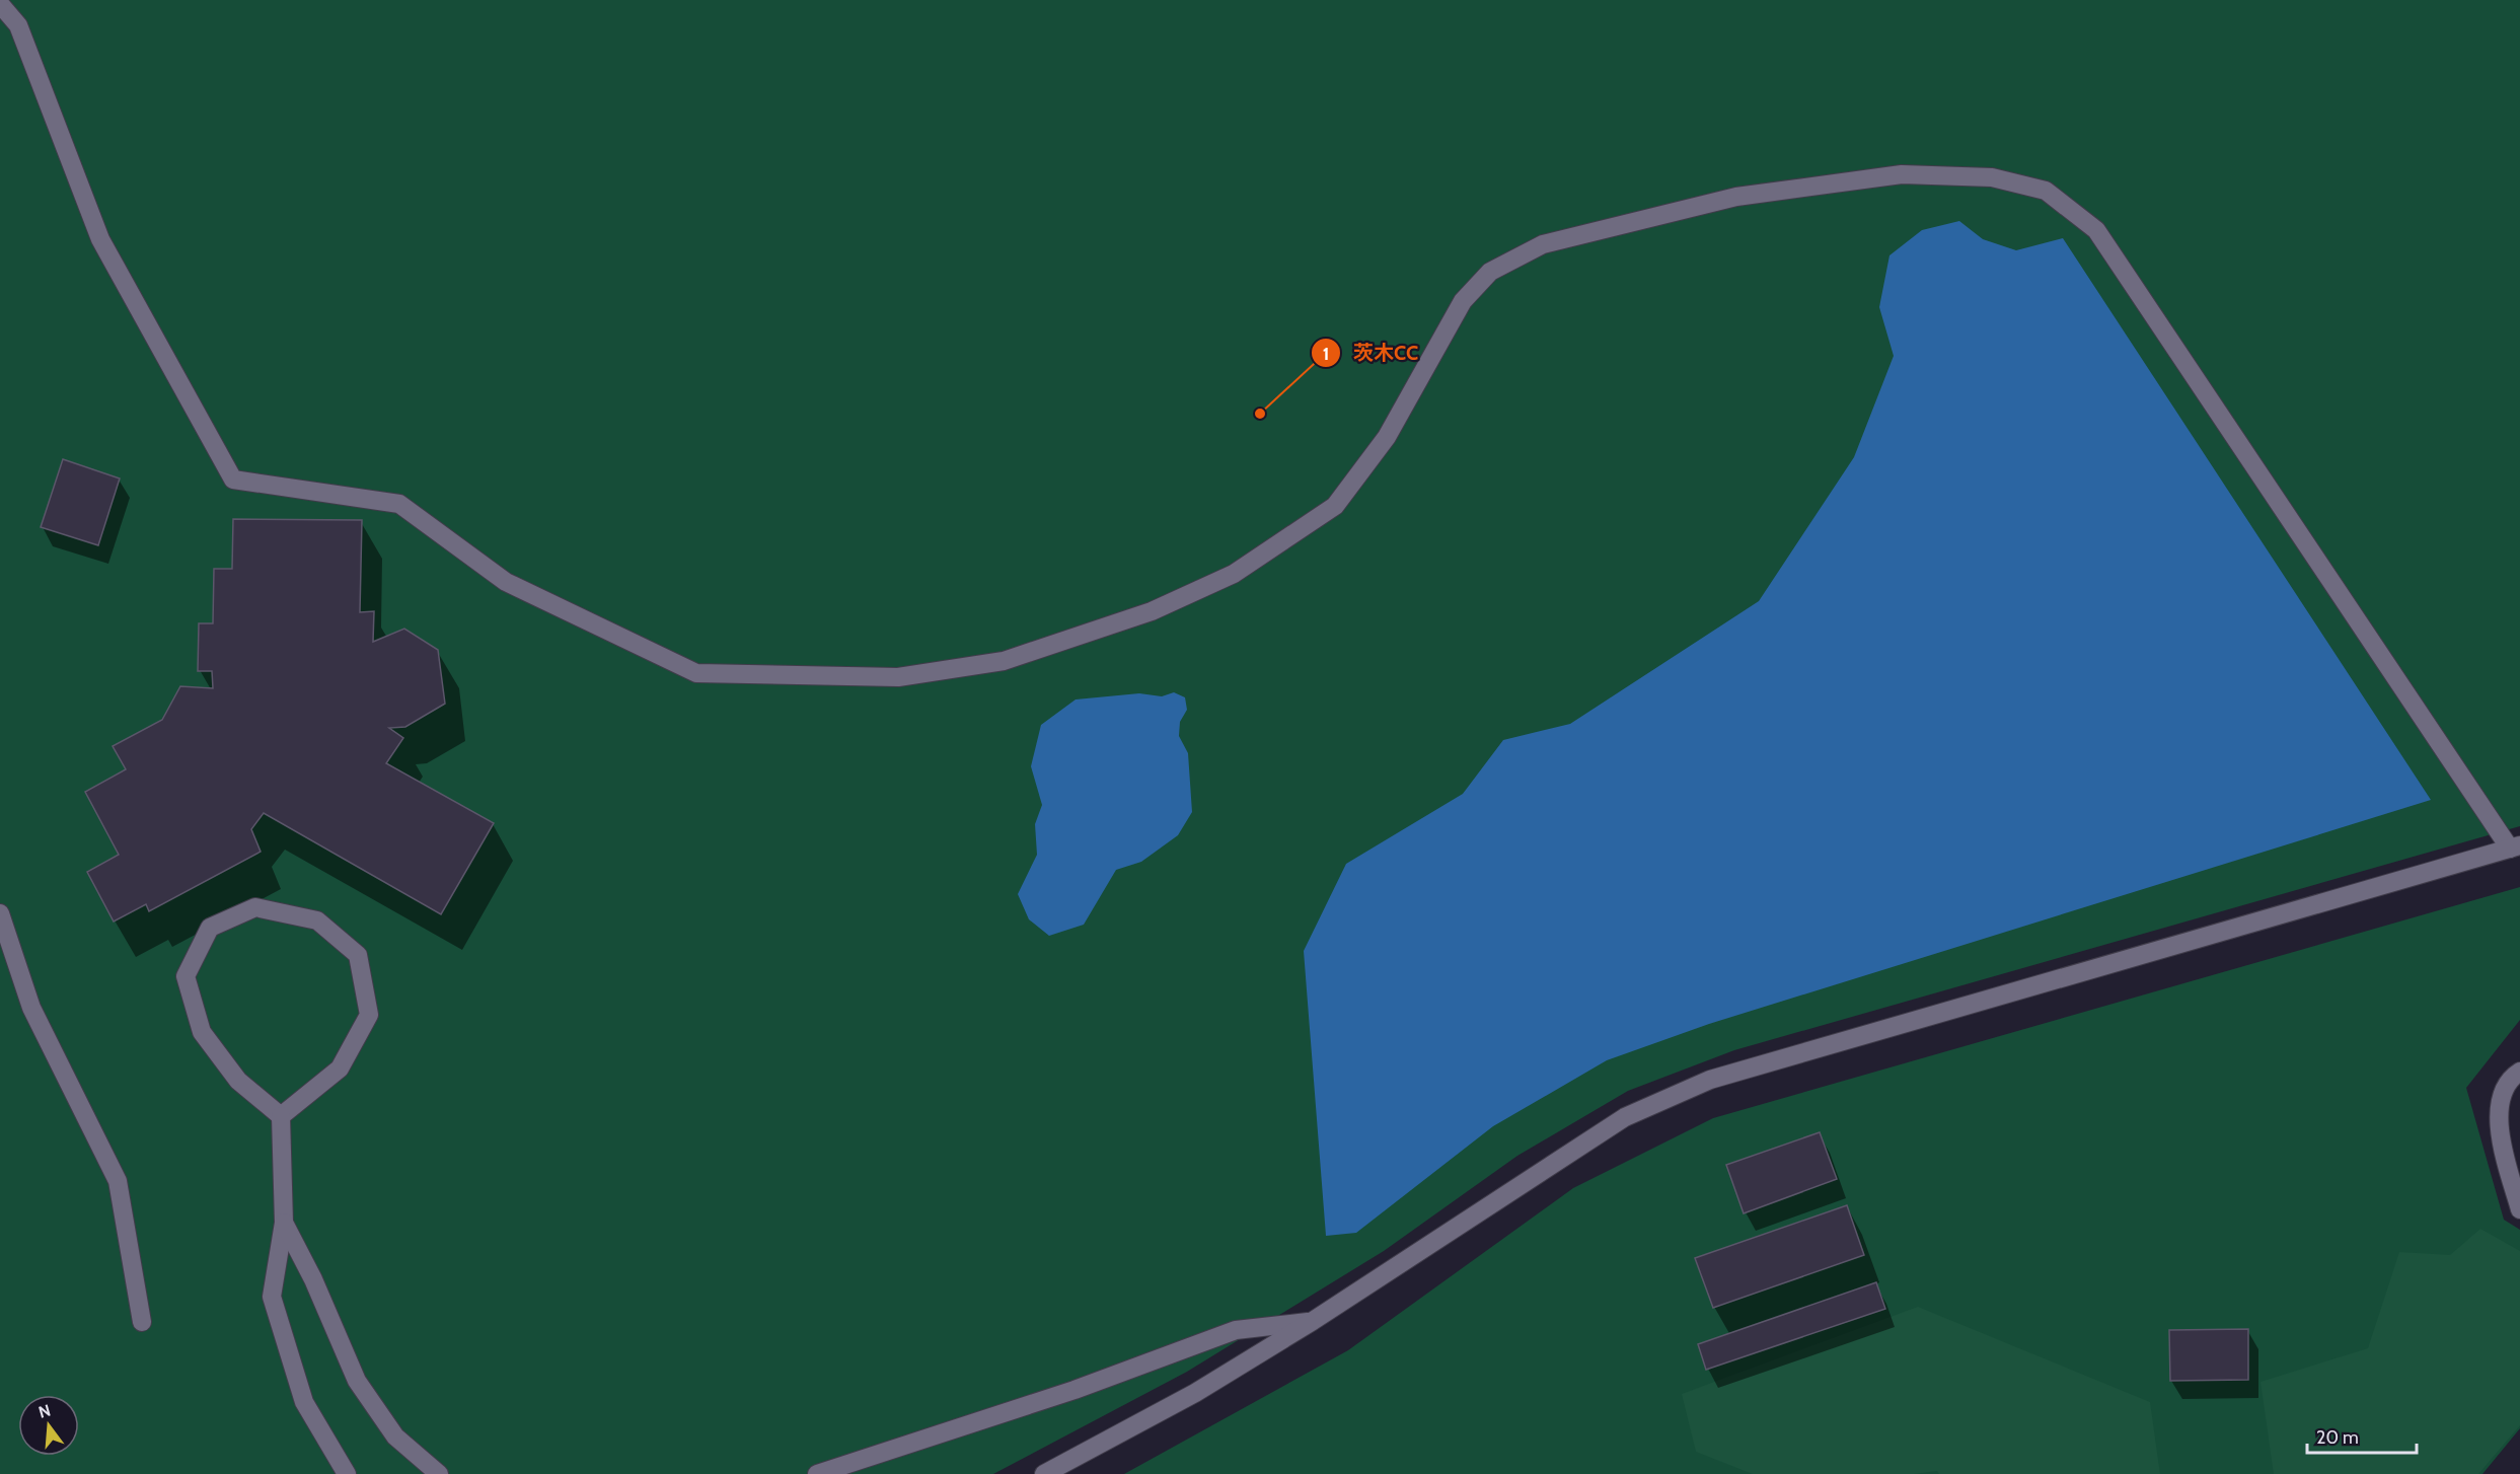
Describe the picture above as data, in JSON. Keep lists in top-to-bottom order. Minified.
{"places":["茨木CC"],"scale_bar":"20 m","north":"top"}
